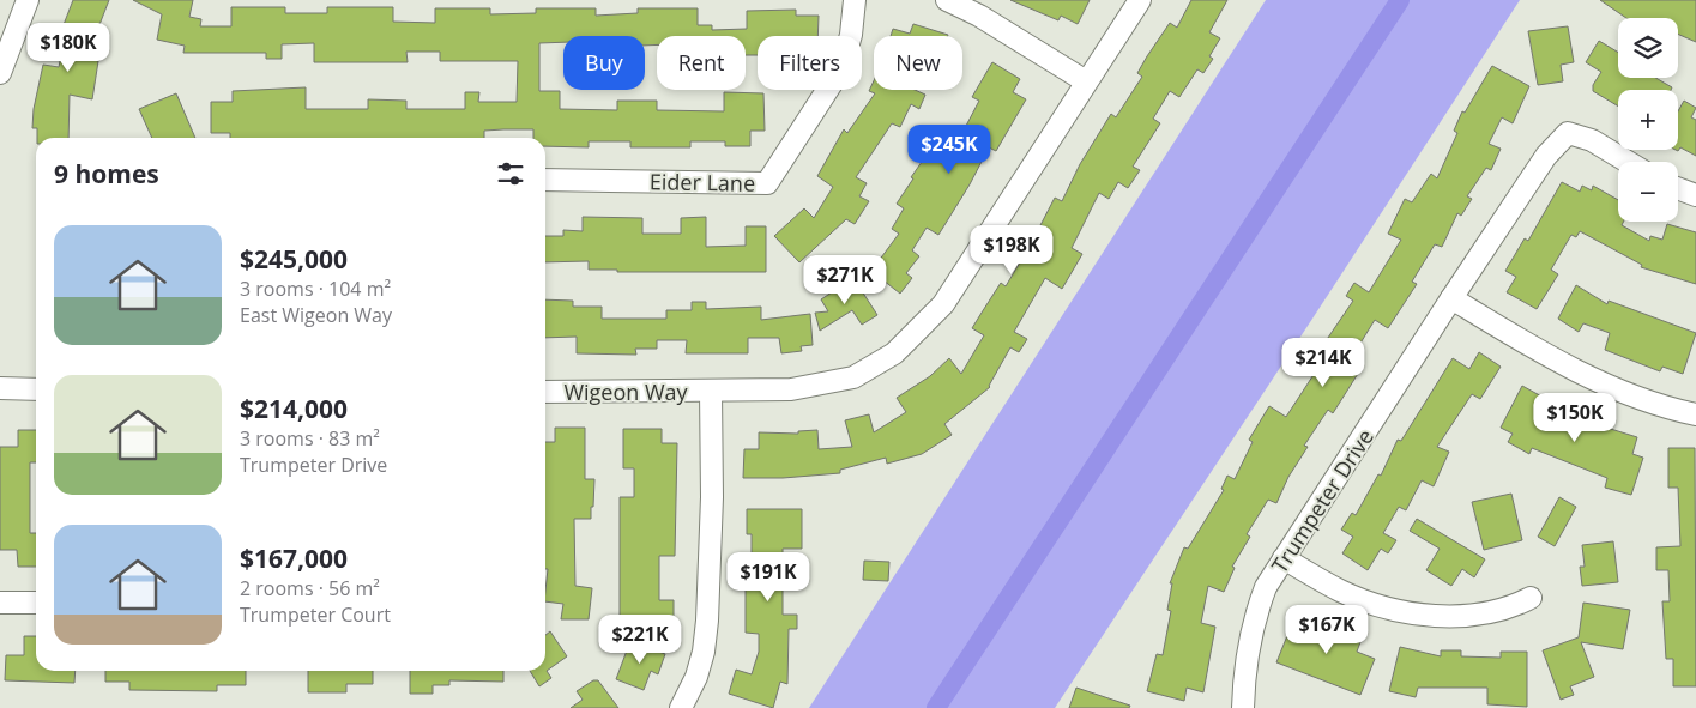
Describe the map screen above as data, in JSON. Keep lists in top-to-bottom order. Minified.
{"streets":{"street":["Eider Lane","Wigeon Way","Trumpeter Drive"]},"page":{"map_buttons":["+","−"],"price":["$180K","$245K","$198K","$271K","$214K","$150K","$191K","$167K","$221K"],"chip":["Buy","Rent","Filters","New"],"heading":"9 homes","list":[{"name":"$245,000","note":"3 rooms · 104 m² · East Wigeon Way"},{"name":"$214,000","note":"3 rooms · 83 m² · Trumpeter Drive"},{"name":"$167,000","note":"2 rooms · 56 m² · Trumpeter Court"}]}}
